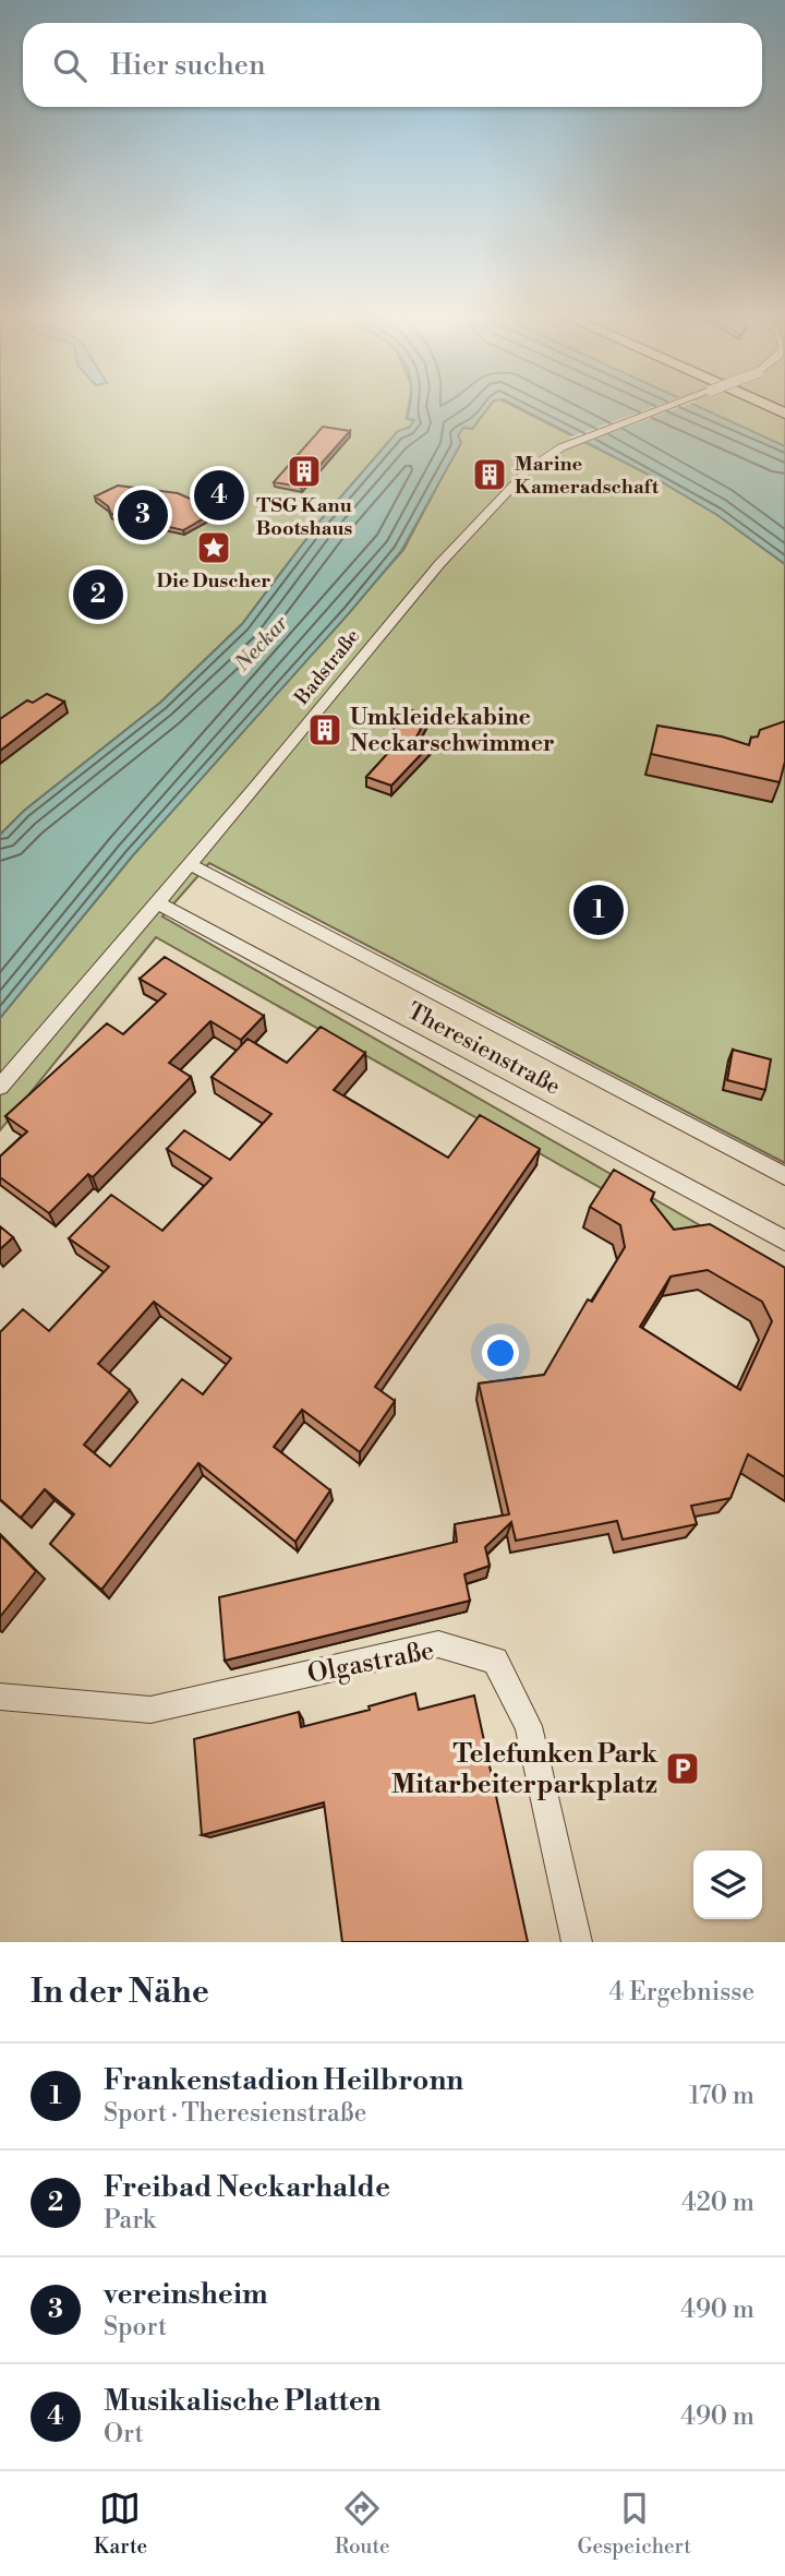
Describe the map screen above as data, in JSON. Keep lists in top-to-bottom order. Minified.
{"streets":{"street":["Badstraße","Theresienstraße","Olgastraße"]},"crossings":[["Badstraße","Theresienstraße"]],"water":["Neckar"],"places":{"building":["TSG Kanu Bootshaus","Marine Kameradschaft","Umkleidekabine Neckarschwimmer"],"place":["Die Duscher"],"parking":["Telefunken Park Mitarbeiterparkplatz"]},"page":{"search":"Hier suchen","pins":["4","3","2","1"],"heading":["In der Nähe","4 Ergebnisse"],"list":[{"mark":"1","name":"Frankenstadion Heilbronn","note":"Sport · Theresienstraße","value":"170 m"},{"mark":"2","name":"Freibad Neckarhalde","note":"Park","value":"420 m"},{"mark":"3","name":"vereinsheim","note":"Sport","value":"490 m"},{"mark":"4","name":"Musikalische Platten","note":"Ort","value":"490 m"}],"nav":["Karte","Route","Gespeichert"]}}
